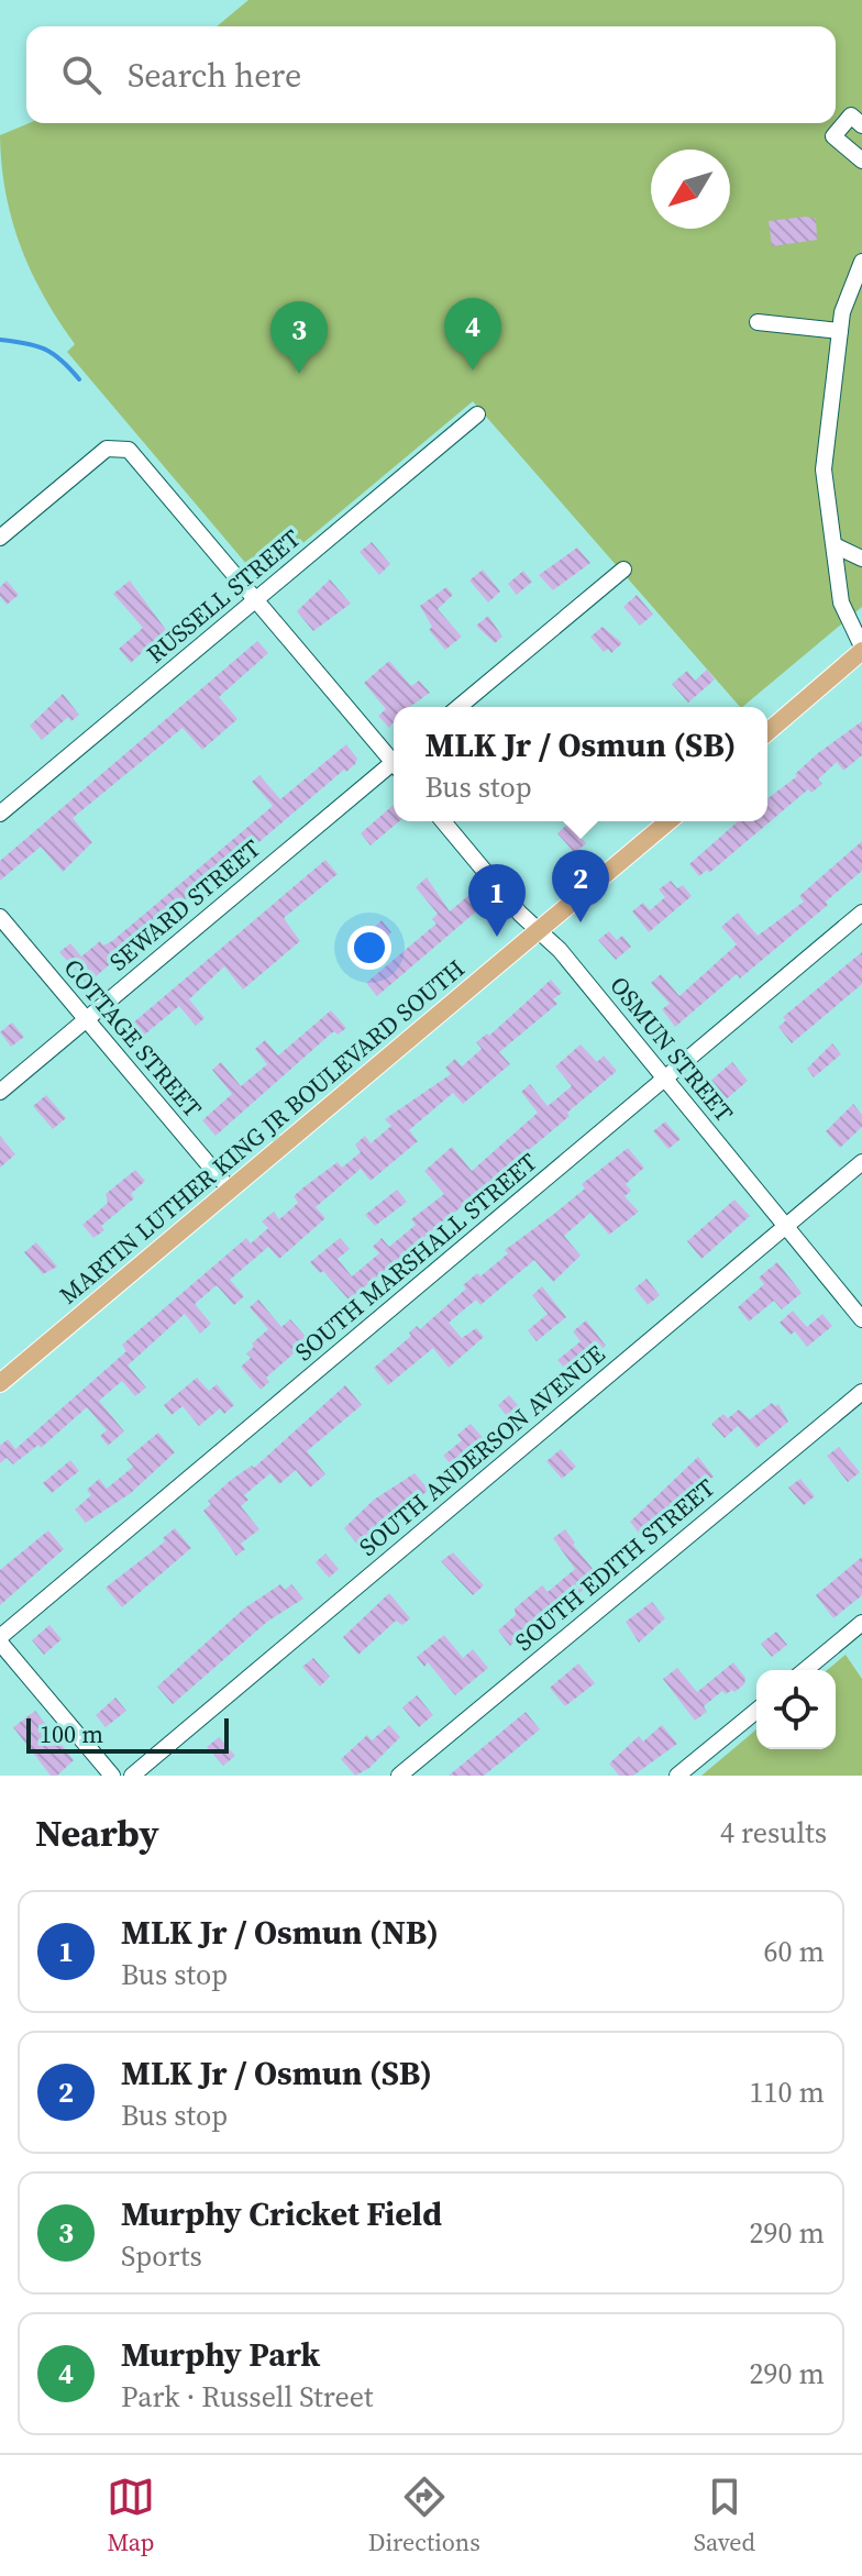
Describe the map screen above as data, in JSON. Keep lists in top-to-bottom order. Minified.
{"streets":{"main road":["MARTIN LUTHER KING JR BOULEVARD SOUTH"],"street":["RUSSELL STREET","SEWARD STREET","COTTAGE STREET","OSMUN STREET","SOUTH MARSHALL STREET","SOUTH ANDERSON AVENUE","SOUTH EDITH STREET"]},"crossings":[["SEWARD STREET","COTTAGE STREET"],["COTTAGE STREET","MARTIN LUTHER KING JR BOULEVARD SOUTH"],["OSMUN STREET","MARTIN LUTHER KING JR BOULEVARD SOUTH"],["OSMUN STREET","SOUTH MARSHALL STREET"],["OSMUN STREET","SOUTH ANDERSON AVENUE"]],"scale_bar":"100 m","north":"bottom left","page":{"search":"Search here","pins":["4","3","2","1"],"popup":["MLK Jr / Osmun (SB)","Bus stop"],"scale":"100 m","heading":["Nearby","4 results"],"list":[{"mark":"1","name":"MLK Jr / Osmun (NB)","note":"Bus stop","value":"60 m"},{"mark":"2","name":"MLK Jr / Osmun (SB)","note":"Bus stop","value":"110 m"},{"mark":"3","name":"Murphy Cricket Field","note":"Sports","value":"290 m"},{"mark":"4","name":"Murphy Park","note":"Park · Russell Street","value":"290 m"}],"nav":["Map","Directions","Saved"]}}
